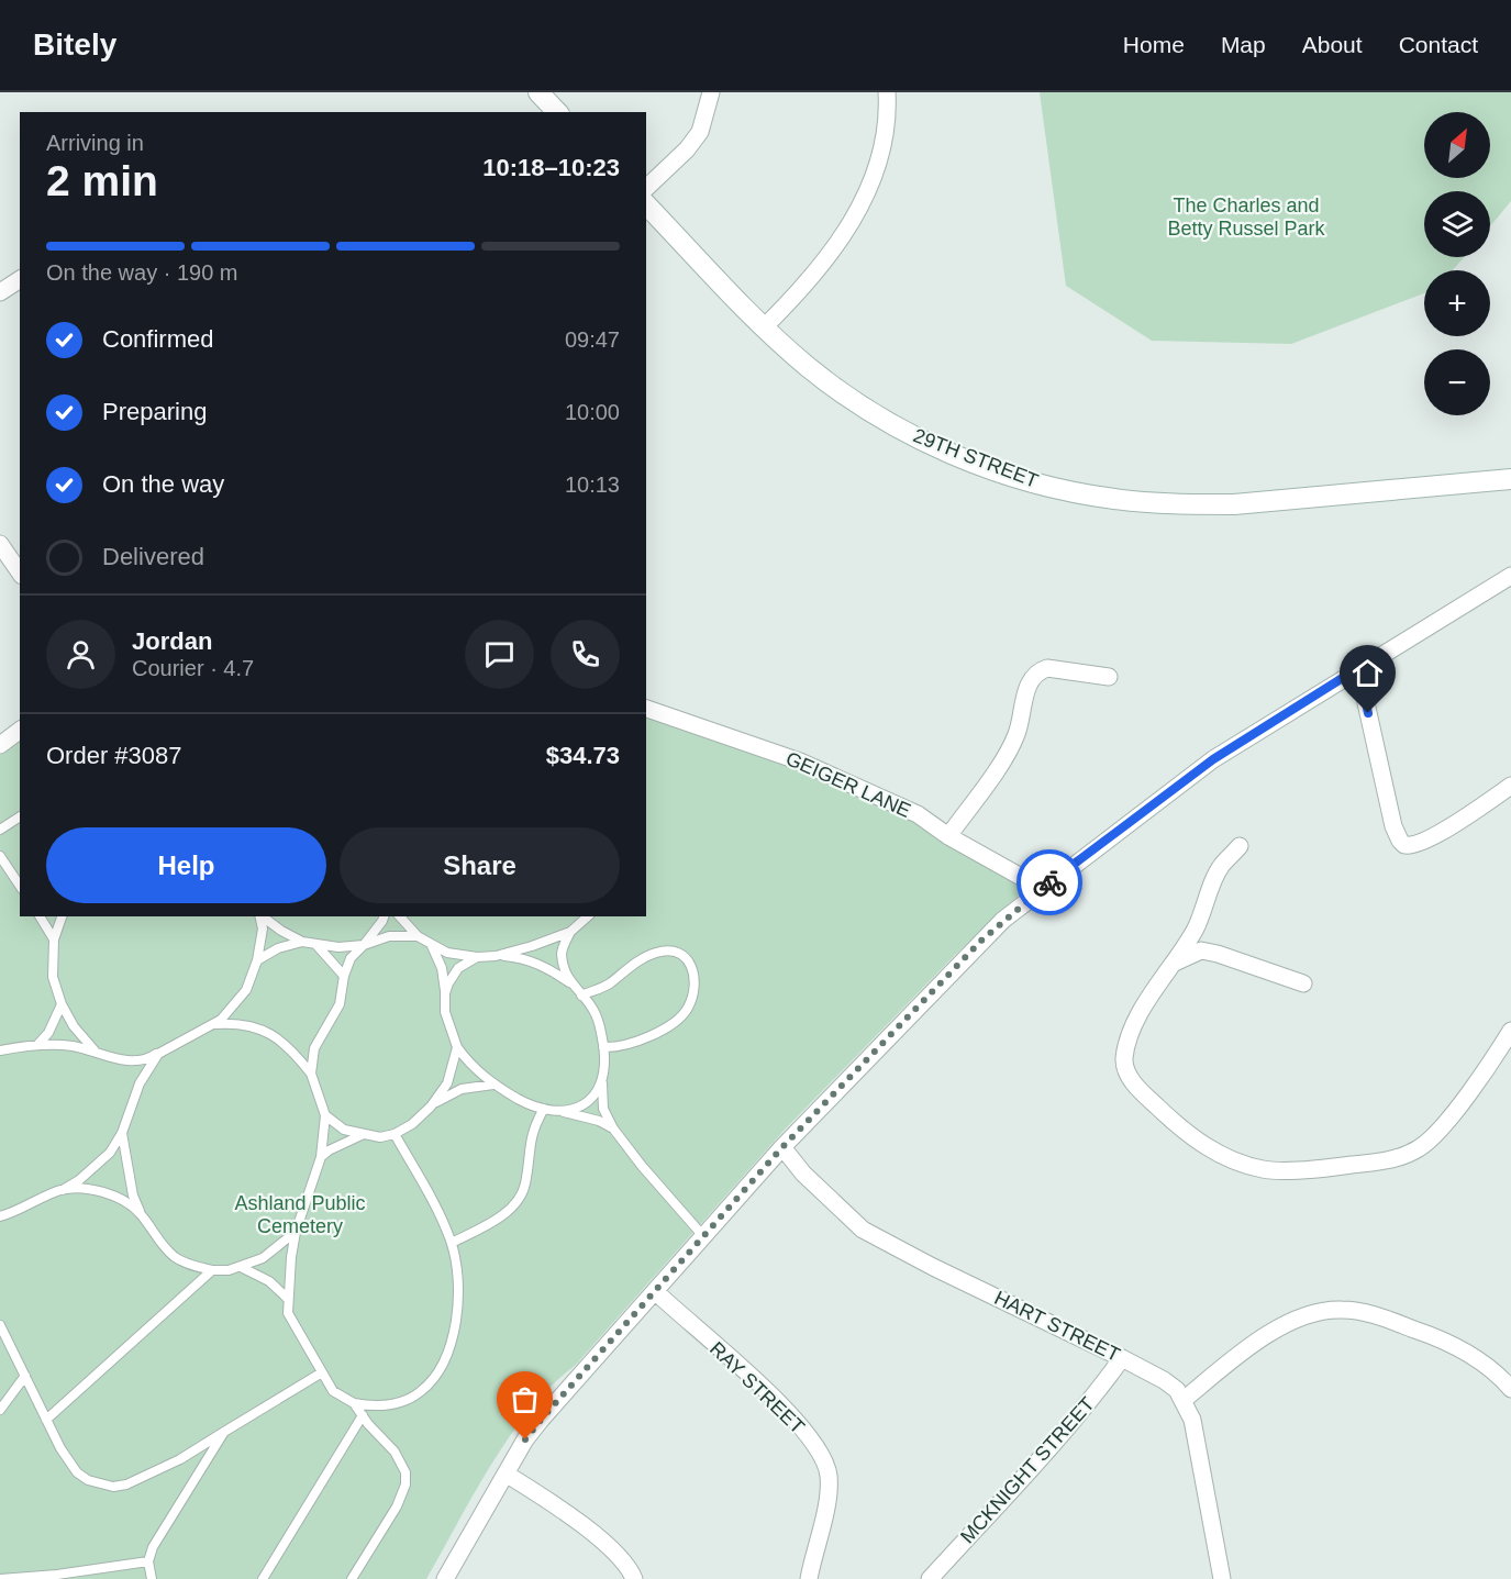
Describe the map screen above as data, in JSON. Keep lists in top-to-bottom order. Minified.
{"streets":{"street":["29TH STREET","GEIGER LANE","HART STREET","RAY STREET","MCKNIGHT STREET"]},"crossings":[["HART STREET","MCKNIGHT STREET"]],"parks":["The Charles and Betty Russel Park","Ashland Public Cemetery"],"north":"top right","page":{"header":"Bitely","nav":["Home","Map","About","Contact"],"map_buttons":["+","−"],"heading":["2 min","Arriving in","10:18–10:23"],"panel":["Jordan","Courier · 4.7","Order #3087","$34.73"],"bar":"On the way · 190 m","list":[["Confirmed","09:47"],["Preparing","10:00"],["On the way","10:13"],"Delivered"],"buttons":["Help","Share"]}}
